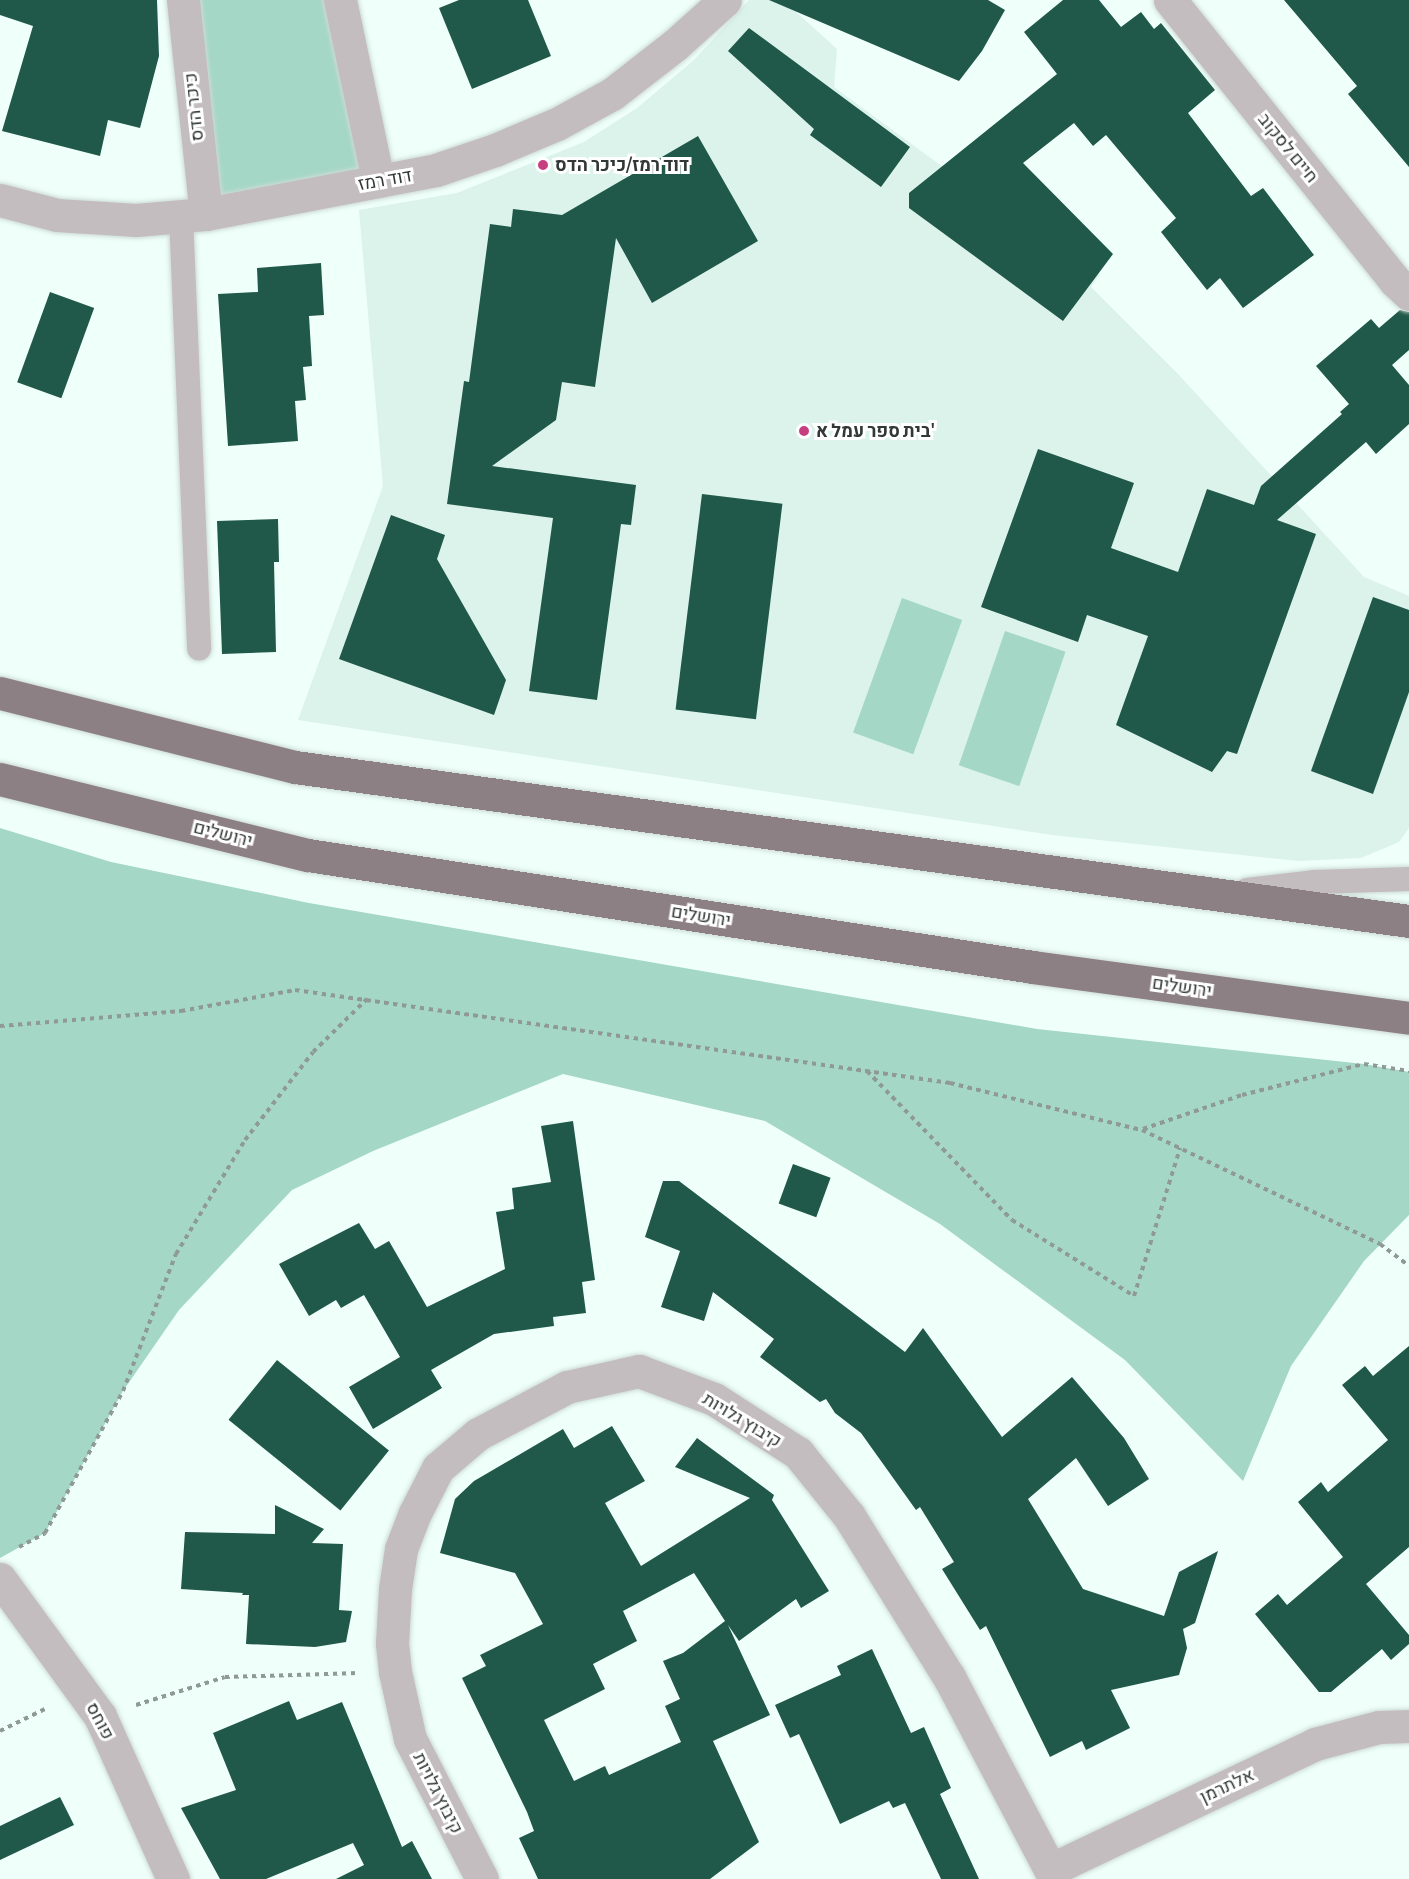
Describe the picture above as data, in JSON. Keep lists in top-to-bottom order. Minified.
{"streets":{"highway":["ירושלים"],"street":["כיכר הדס","חיים לסקוב","דוד רמז","קיבוץ גלויות","פוחס","אלתרמן"]},"crossings":[["כיכר הדס","דוד רמז"],["קיבוץ גלויות","אלתרמן"]],"places":["דוד רמז/כיכר הדס","בית ספר עמל א'"]}
